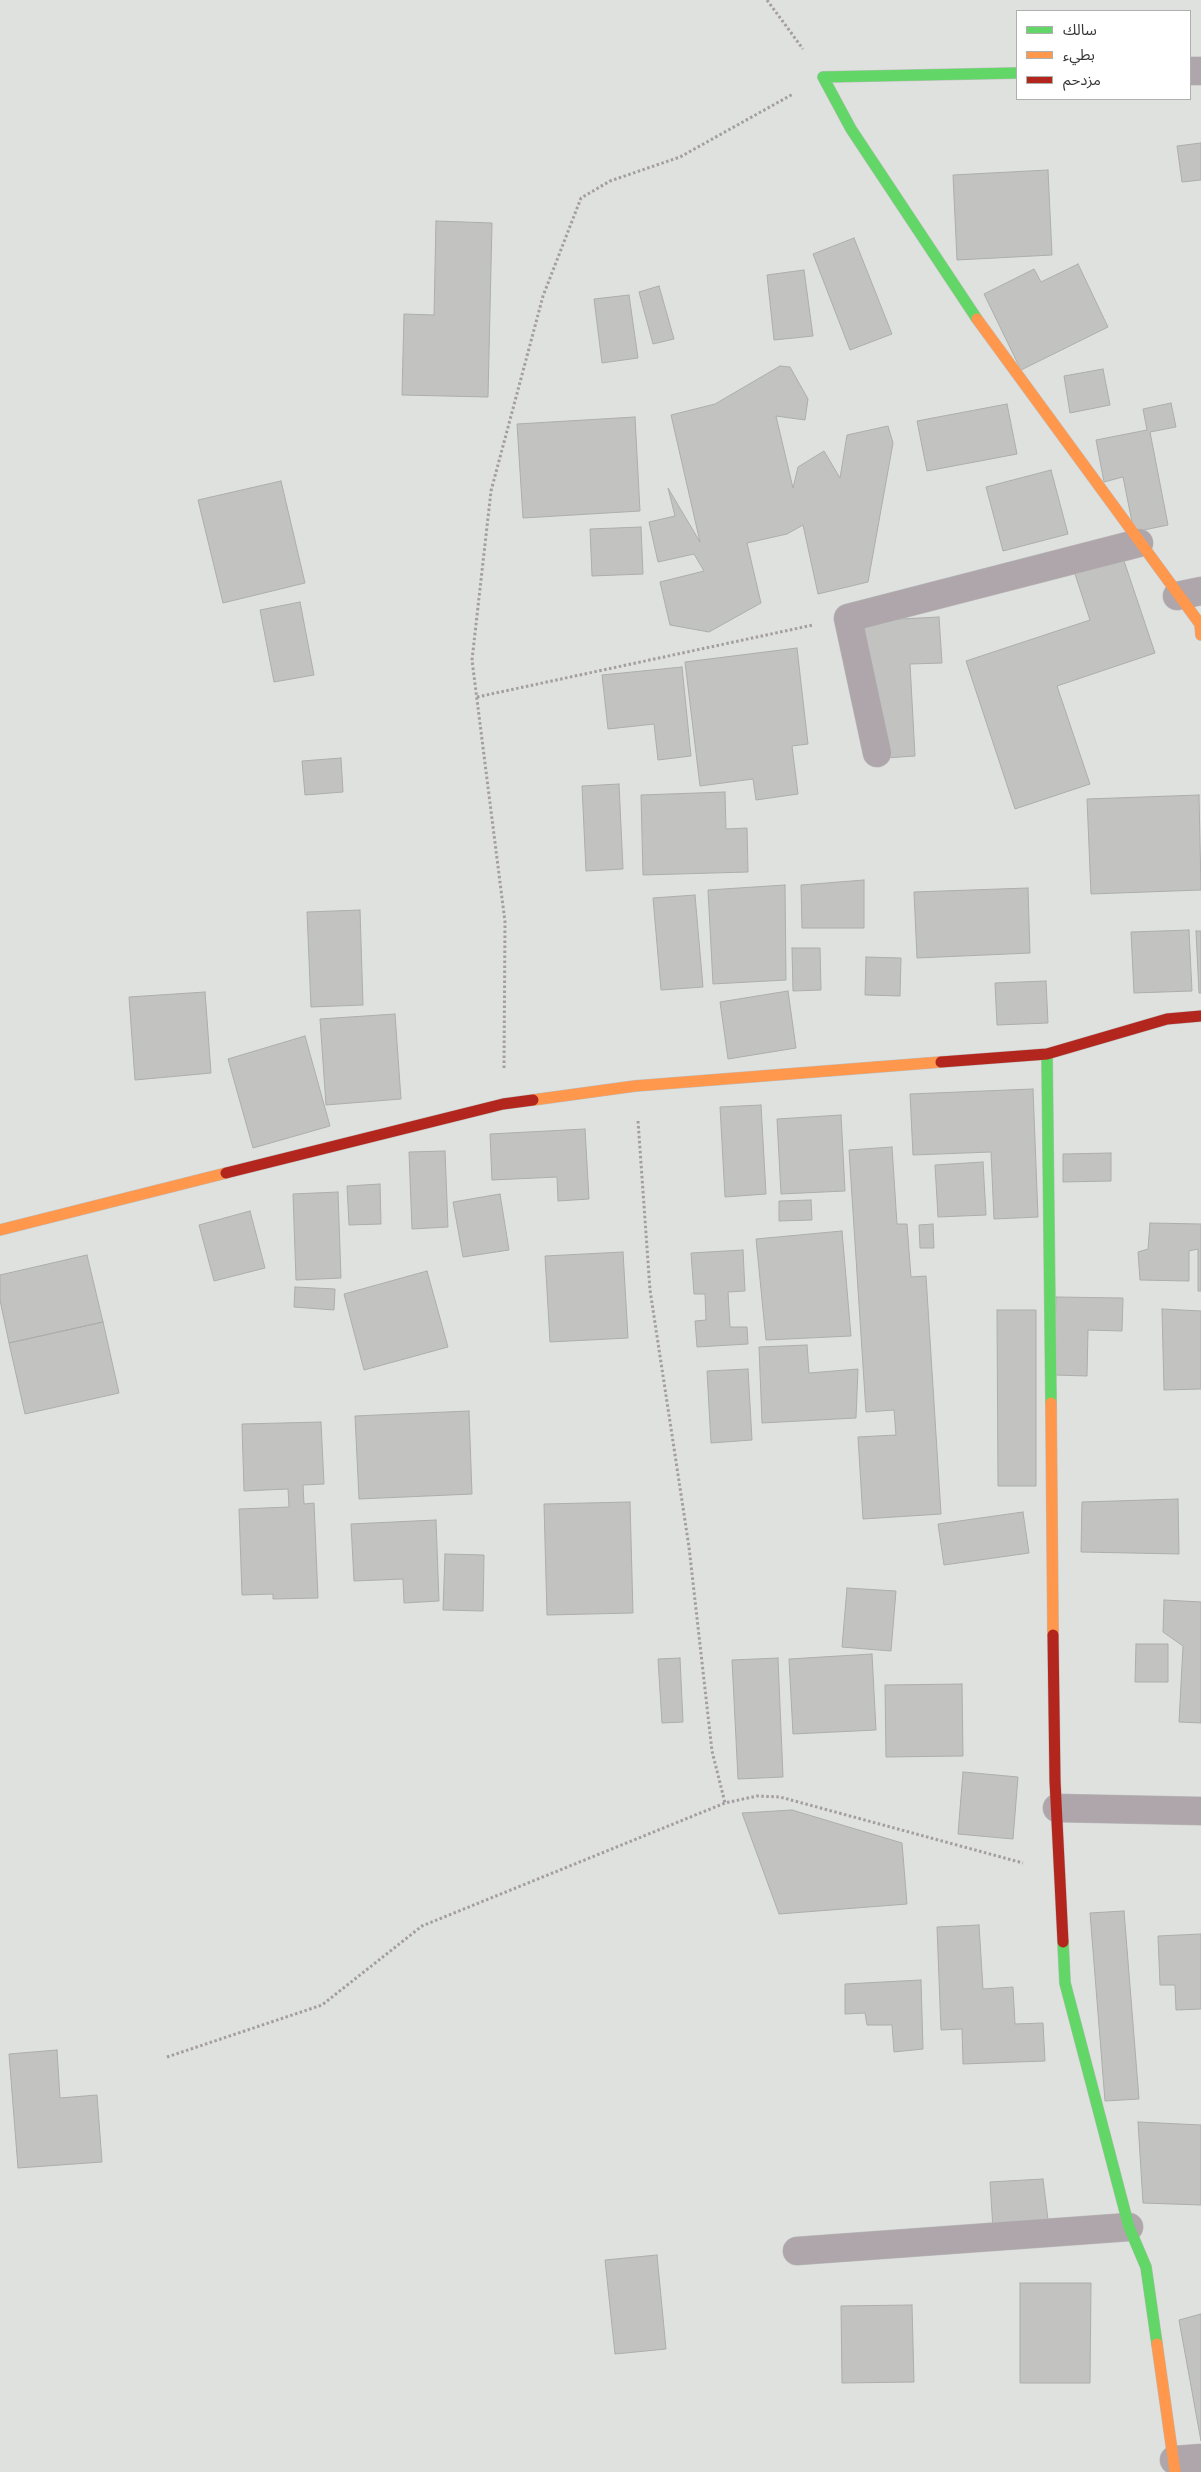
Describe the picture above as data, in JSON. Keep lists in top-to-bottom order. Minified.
{"legend":["سالك","بطيء","مزدحم"]}
